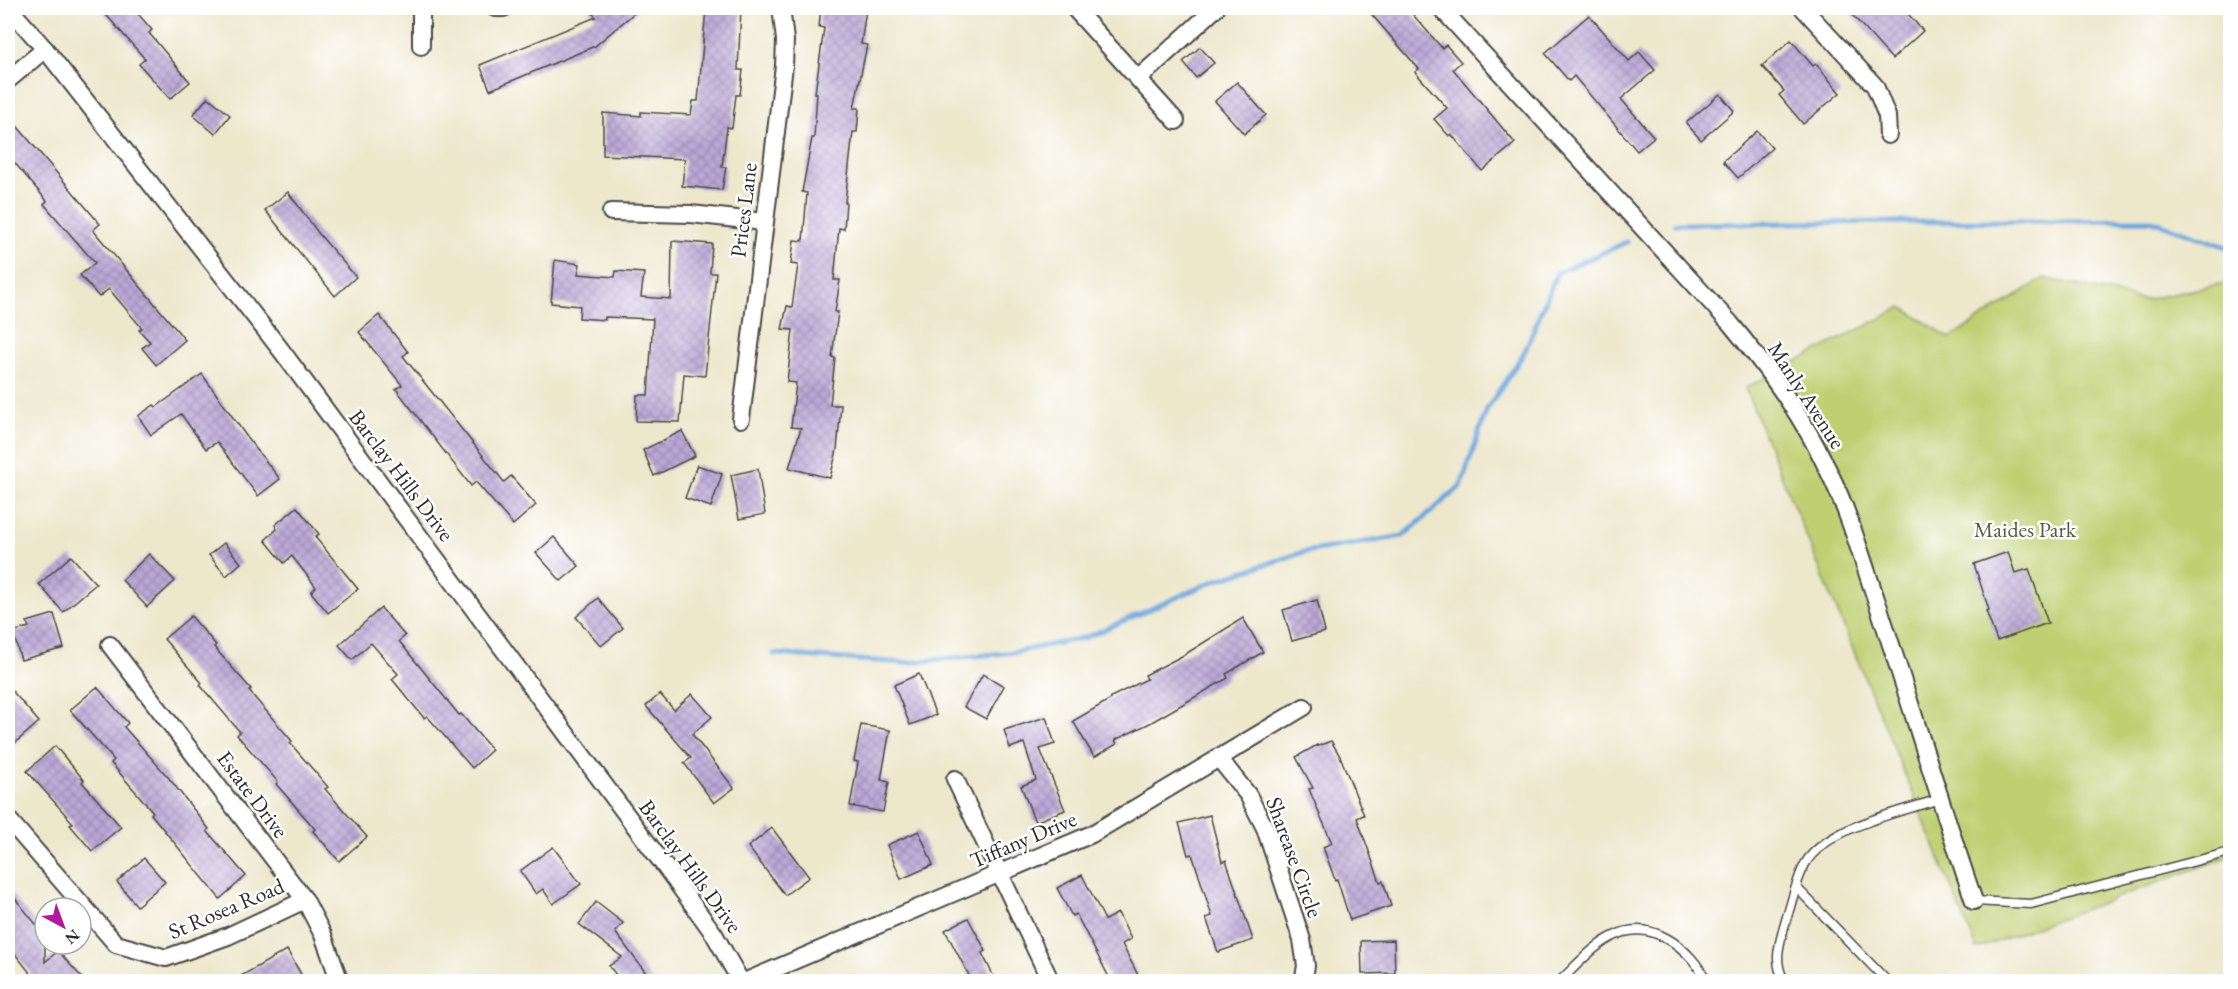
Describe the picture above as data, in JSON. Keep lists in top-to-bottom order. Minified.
{"streets":{"street":["Prices Lane","Manly Avenue","Barclay Hills Drive","Estate Drive","Tiffany Drive","Sharease Circle","St Rosea Road"]},"crossings":[["Barclay Hills Drive","Tiffany Drive"],["Estate Drive","St Rosea Road"],["Tiffany Drive","Sharease Circle"]],"parks":["Maides Park"],"north":"bottom right"}
